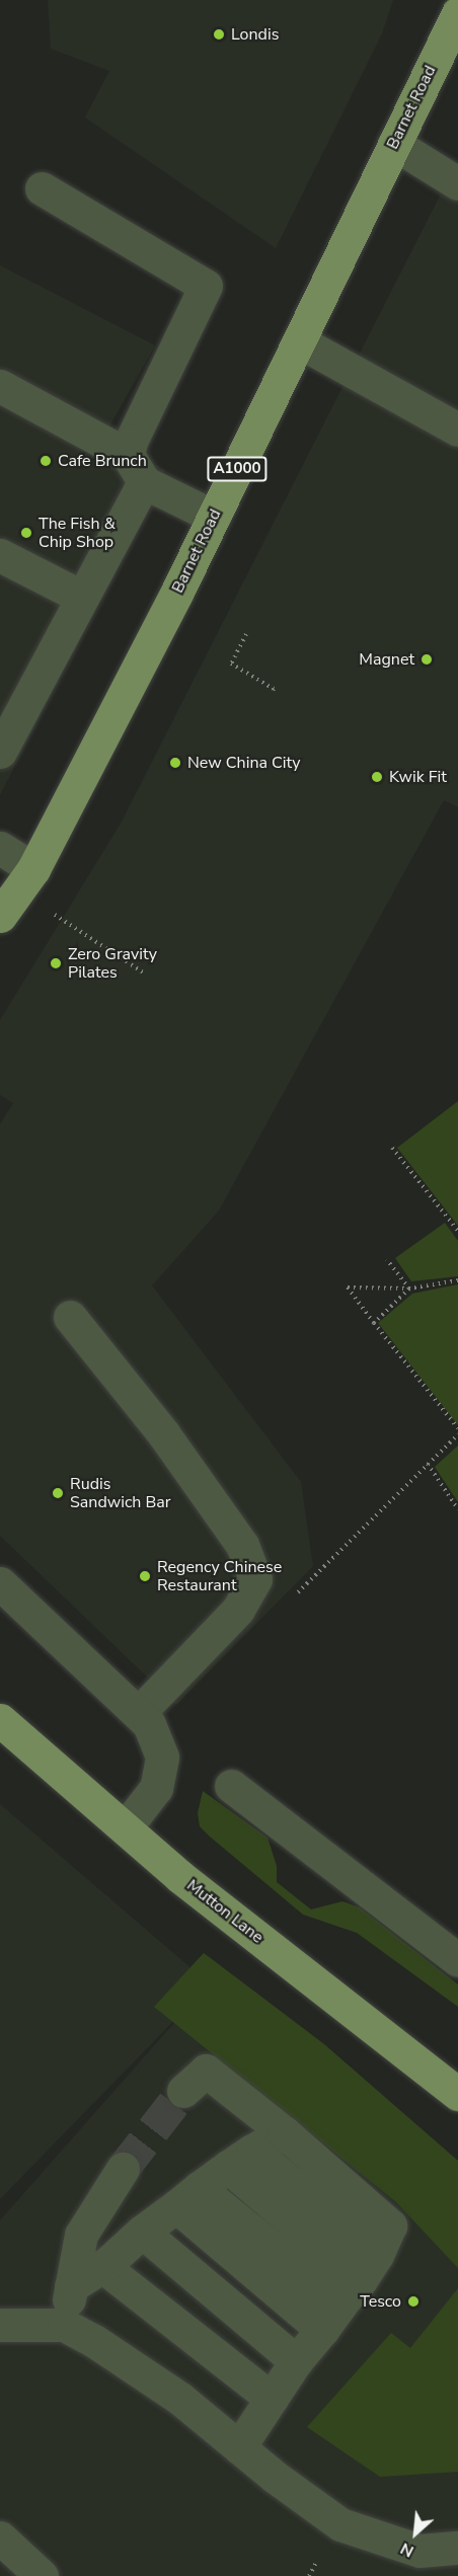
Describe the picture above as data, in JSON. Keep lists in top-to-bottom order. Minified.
{"streets":{"main road":["Barnet Road","A1000","Mutton Lane"]},"places":["Londis","Cafe Brunch","The Fish & Chip Shop","Magnet","New China City","Kwik Fit","Zero Gravity Pilates","Rudis Sandwich Bar","Regency Chinese Restaurant","Tesco"],"north":"bottom left"}
